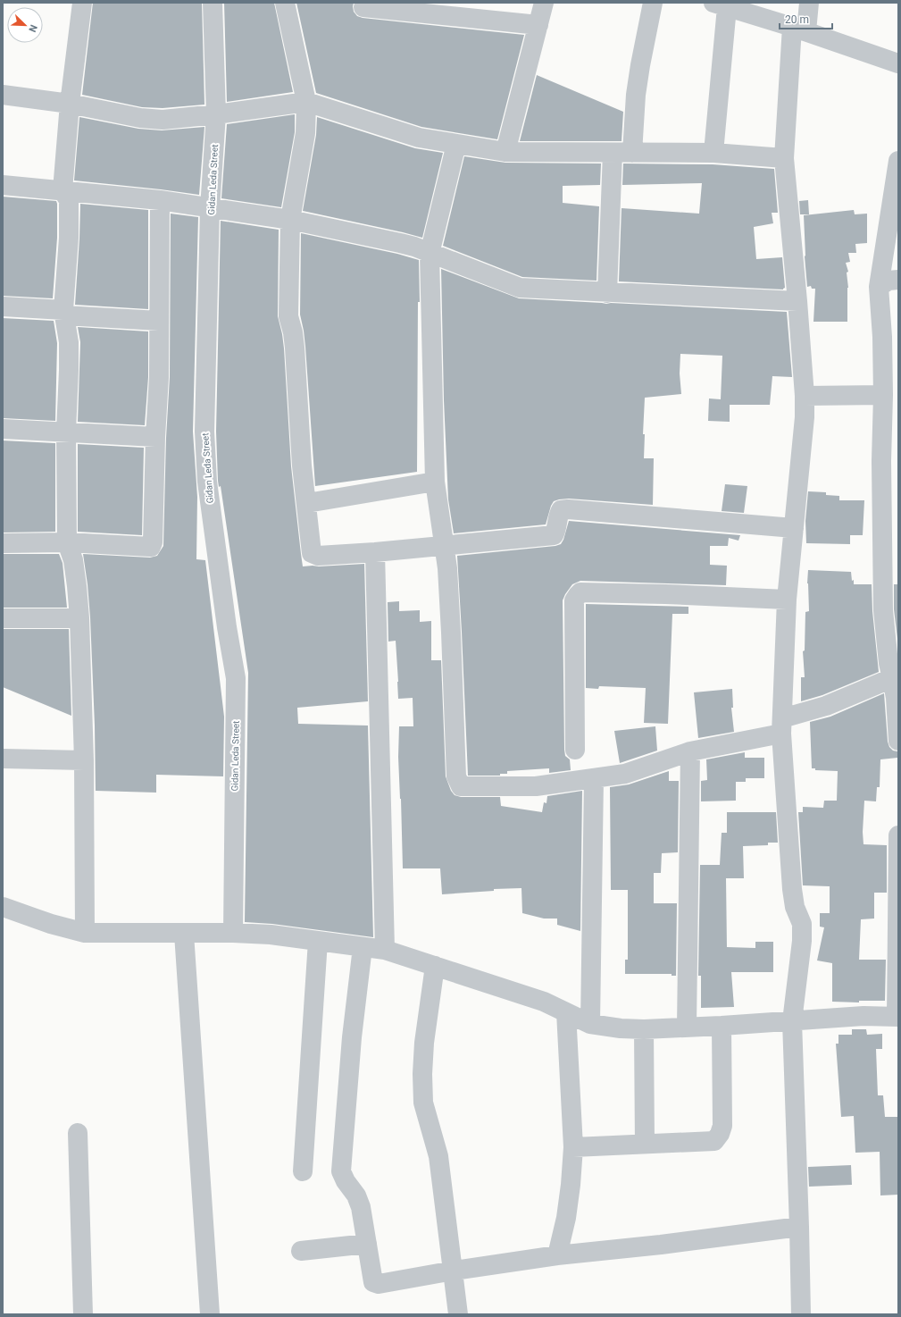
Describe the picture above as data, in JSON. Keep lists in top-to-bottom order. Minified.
{"streets":{"street":["Gidan Leda Street"]},"scale_bar":"20 m","north":"bottom right"}
